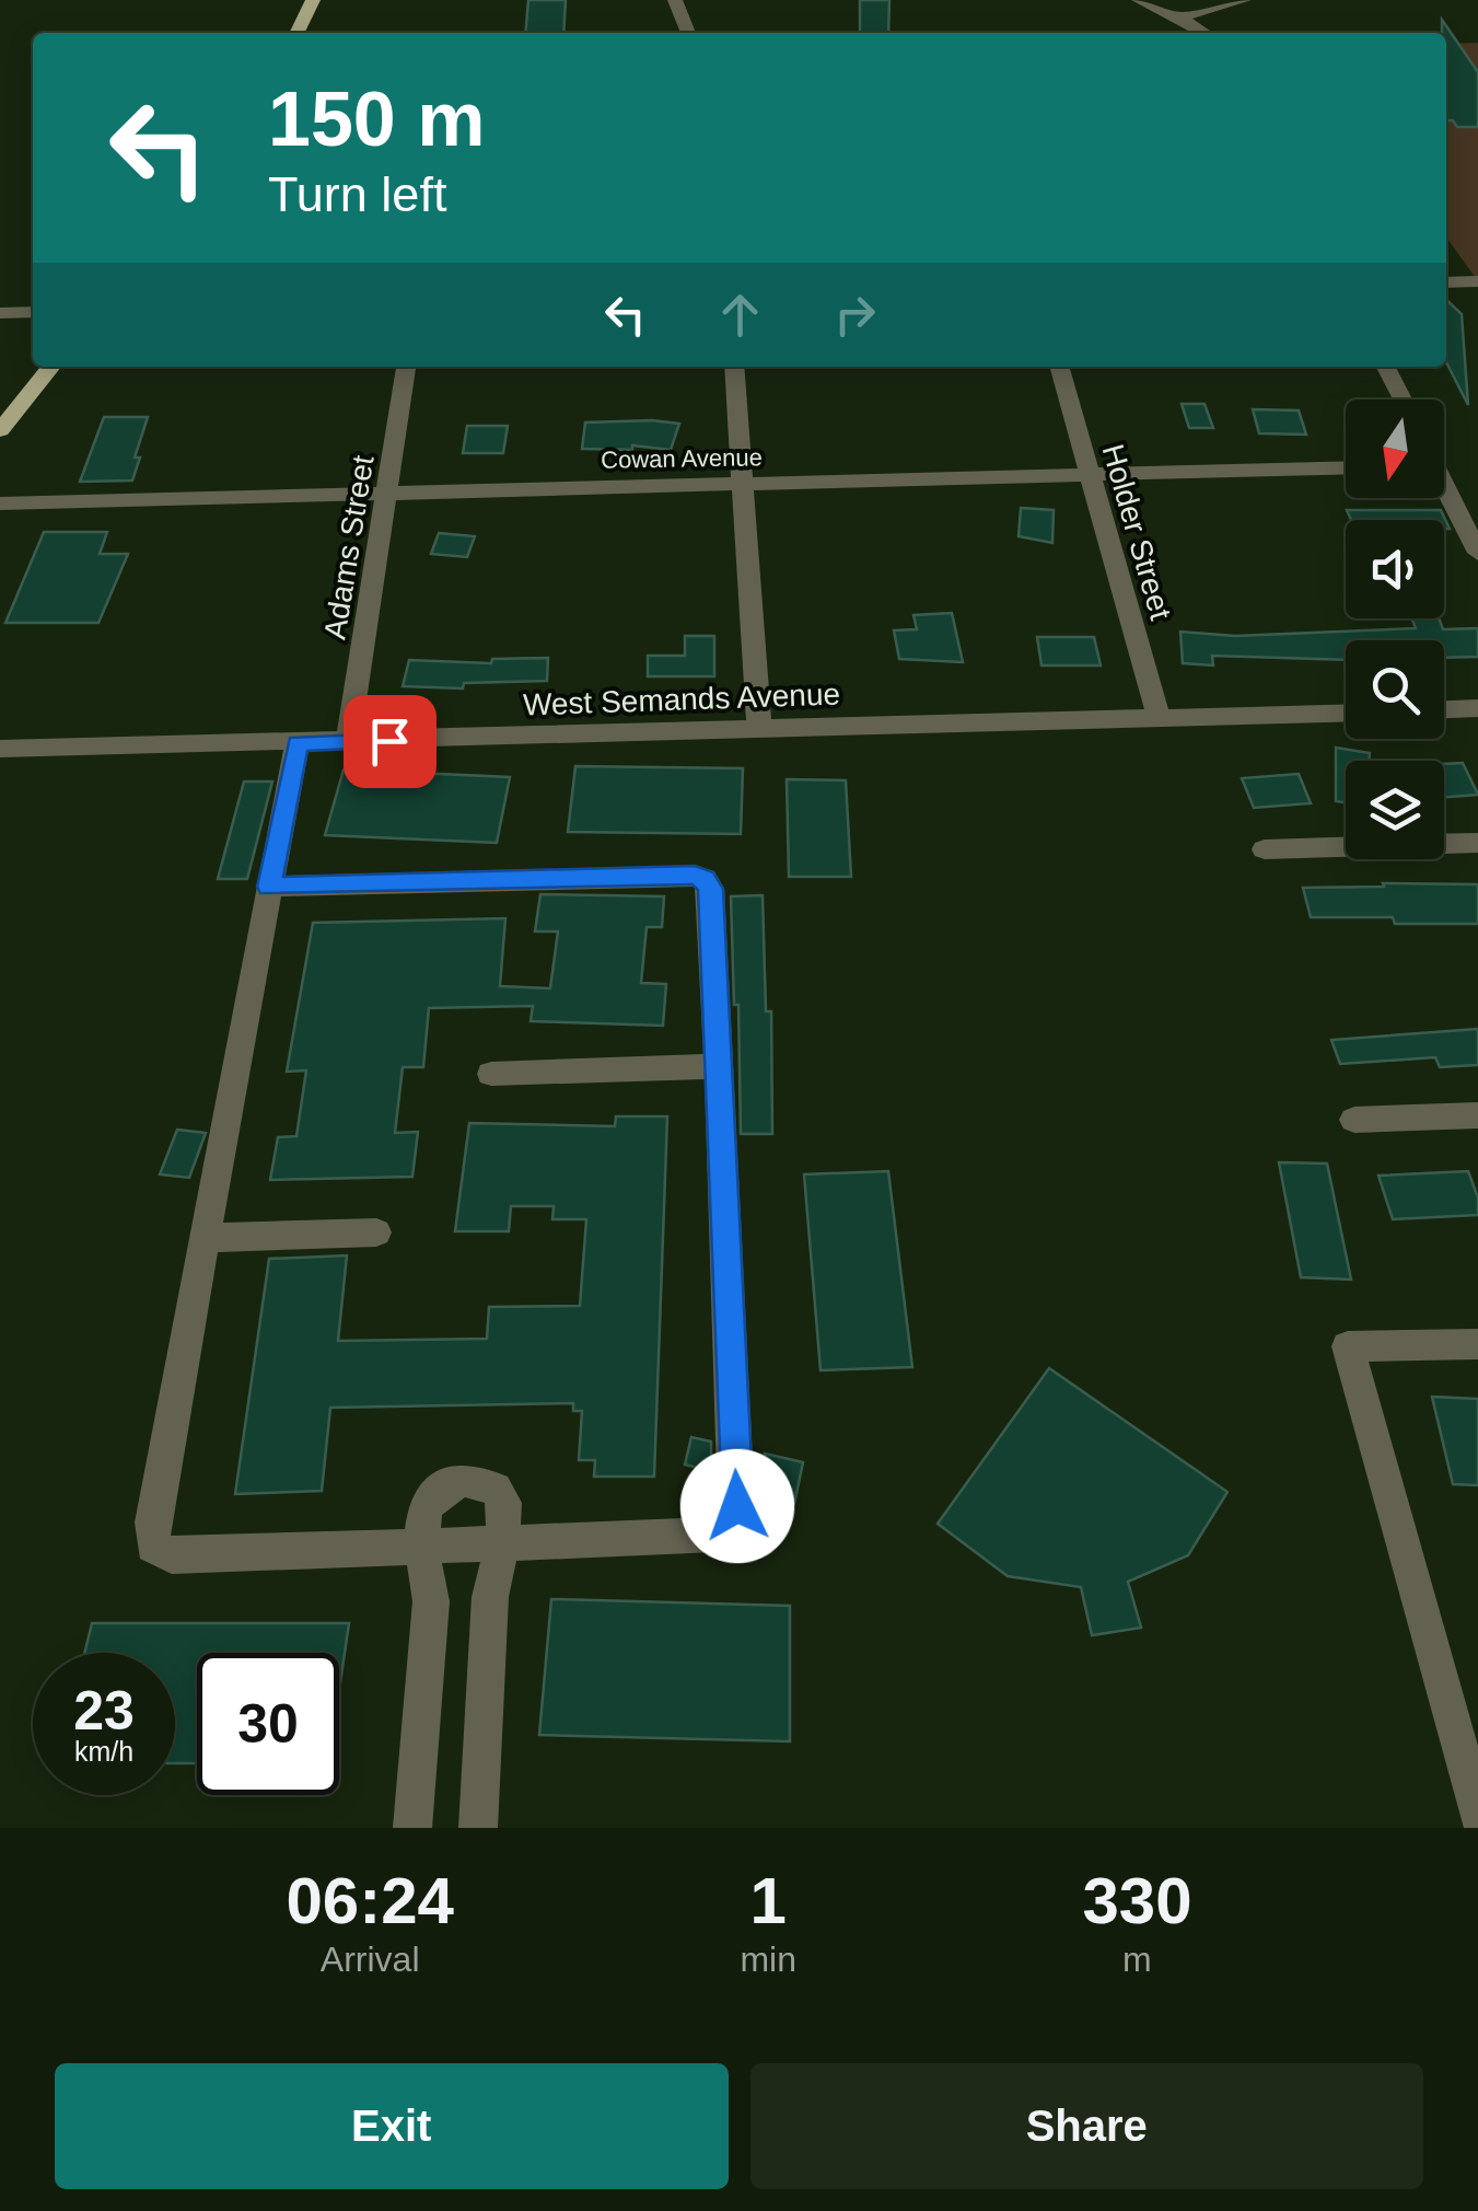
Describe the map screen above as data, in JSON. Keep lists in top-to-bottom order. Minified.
{"streets":{"street":["Cowan Avenue","Holder Street","Adams Street","West Semands Avenue"]},"crossings":[["Cowan Avenue","Holder Street"],["Cowan Avenue","Adams Street"],["Holder Street","West Semands Avenue"],["Adams Street","West Semands Avenue"]],"north":"bottom","page":{"turn":["150 m","Turn left"],"speed":"23 km/h","limit":"30","eta":["06:24","Arrival","1","min","330","m"],"buttons":["Exit","Share"]}}
